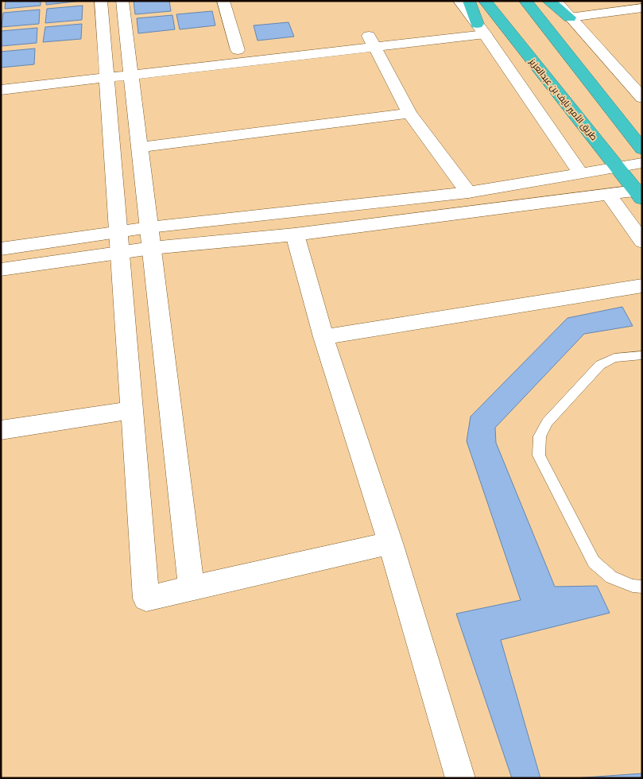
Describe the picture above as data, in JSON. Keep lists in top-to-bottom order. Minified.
{"streets":{"highway":["طريق الأمير نايف بن عبدالعزيز"]}}
